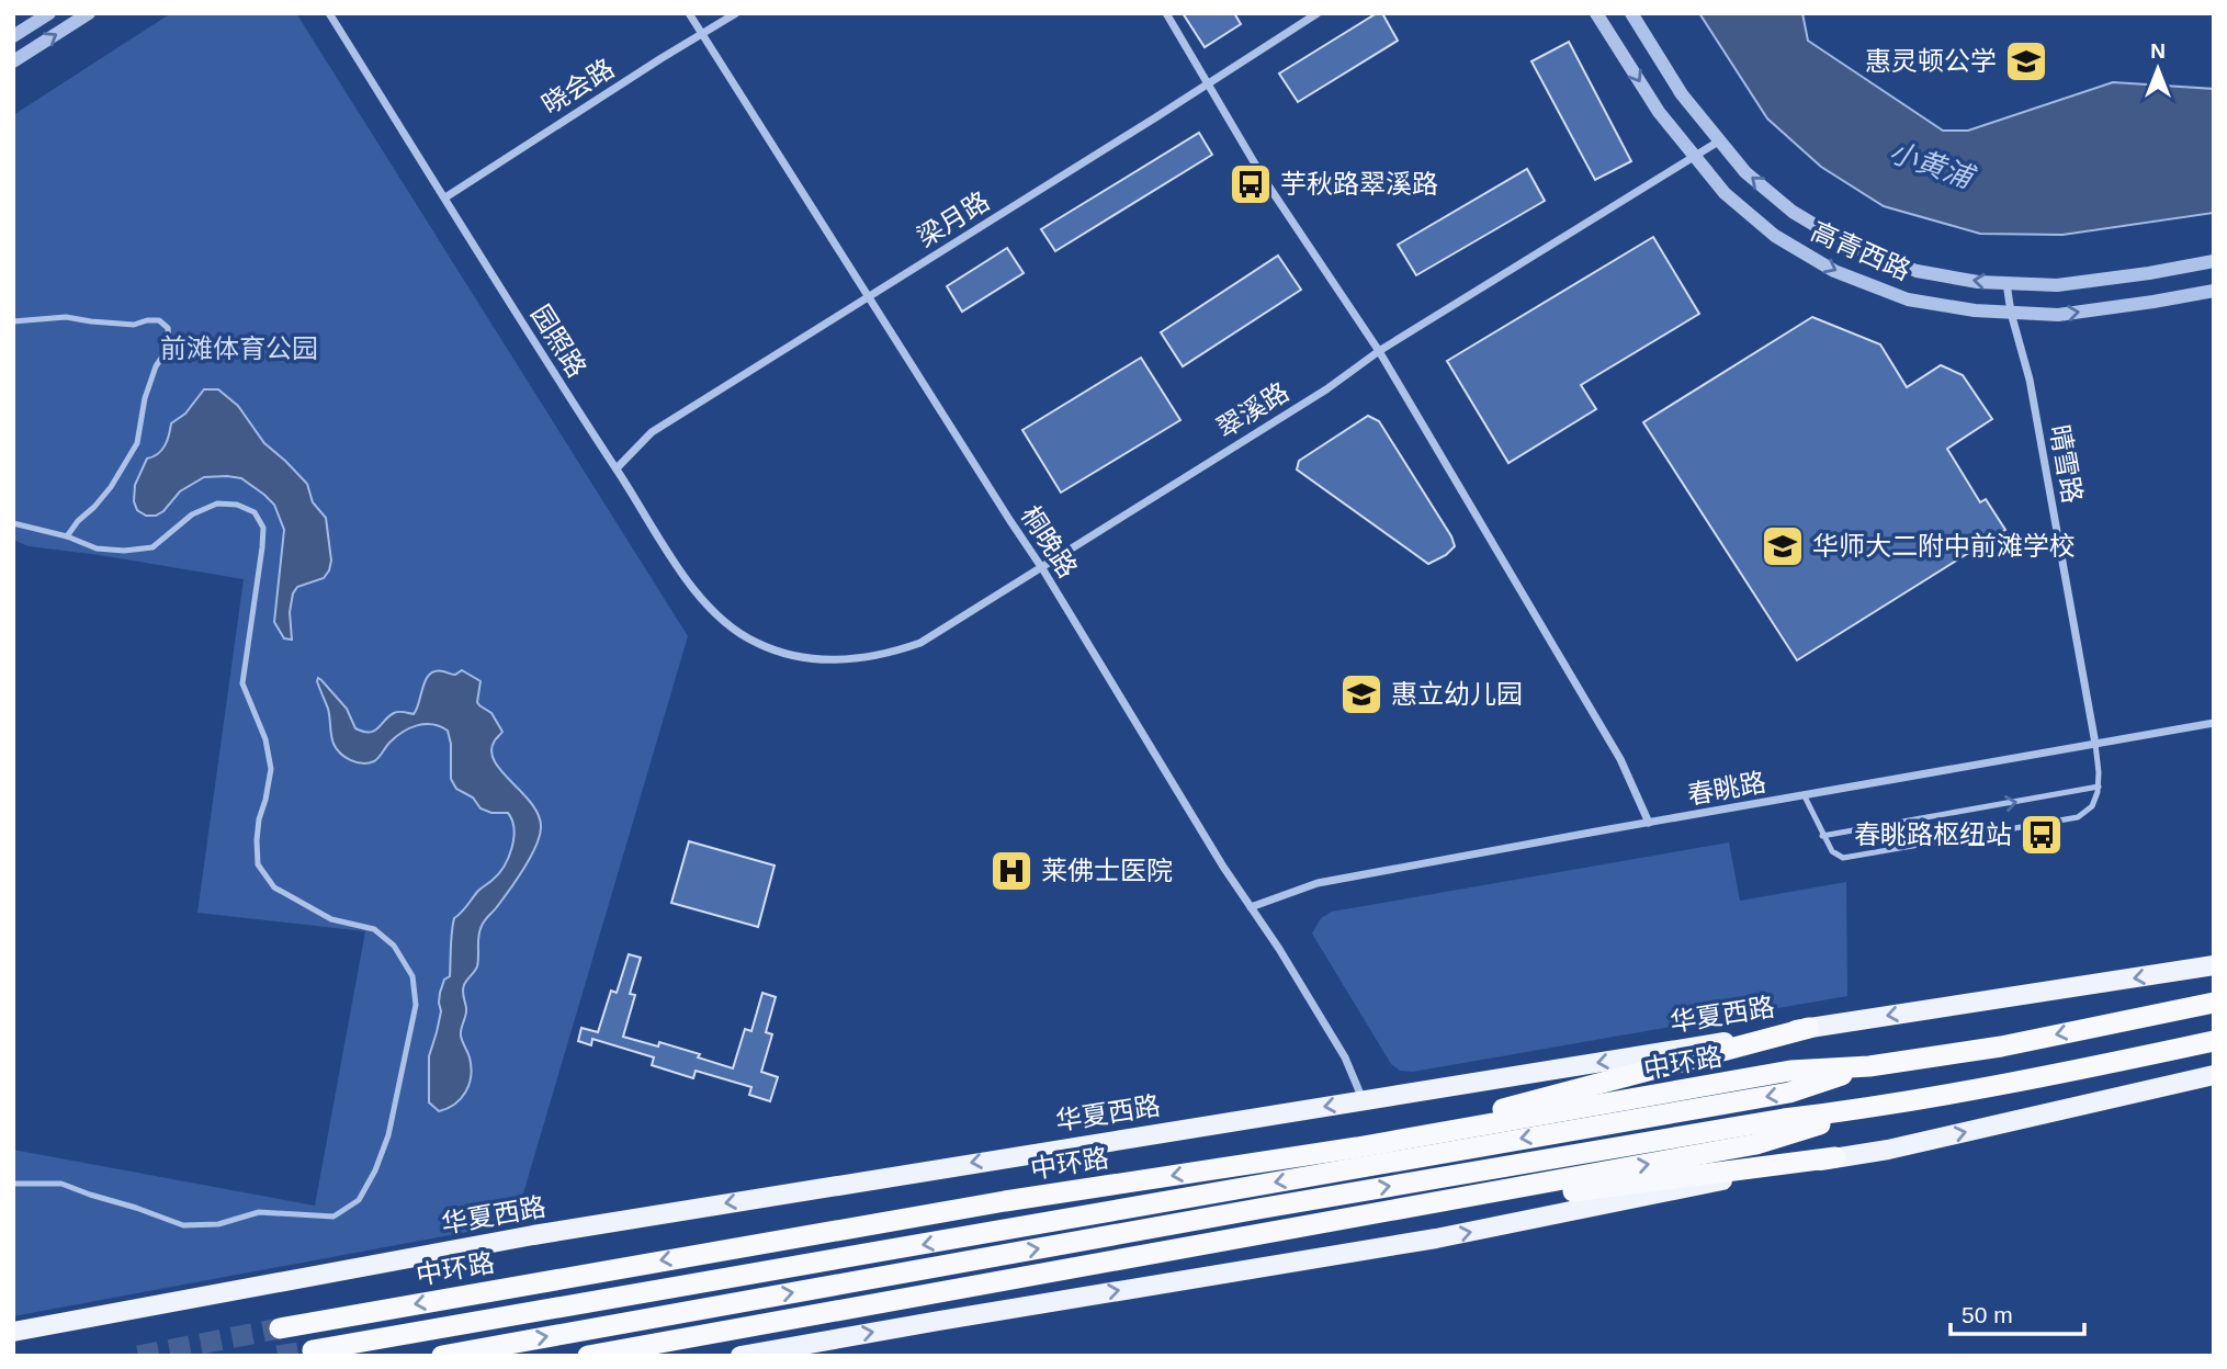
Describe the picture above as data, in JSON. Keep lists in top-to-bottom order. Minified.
{"streets":{"highway":["中环路"],"main road":["华夏西路"],"street":["晓会路","梁月路","高青西路","园照路","翠溪路","晴雪路","桐晚路","春眺路"]},"crossings":[["晓会路","园照路"],["晓会路","桐晚路"],["梁月路","园照路"],["梁月路","桐晚路"],["高青西路","翠溪路"],["高青西路","晴雪路"],["园照路","翠溪路"],["翠溪路","桐晚路"],["晴雪路","春眺路"],["桐晚路","春眺路"],["桐晚路","华夏西路"]],"water":["小黄浦"],"parks":["前滩体育公园"],"places":{"school or university":["惠灵顿公学","华师大二附中前滩学校","惠立幼儿园"],"bus stop":["芋秋路翠溪路","春眺路枢纽站"],"hospital":["莱佛士医院"]},"scale_bar":"50 m","north":"top"}
